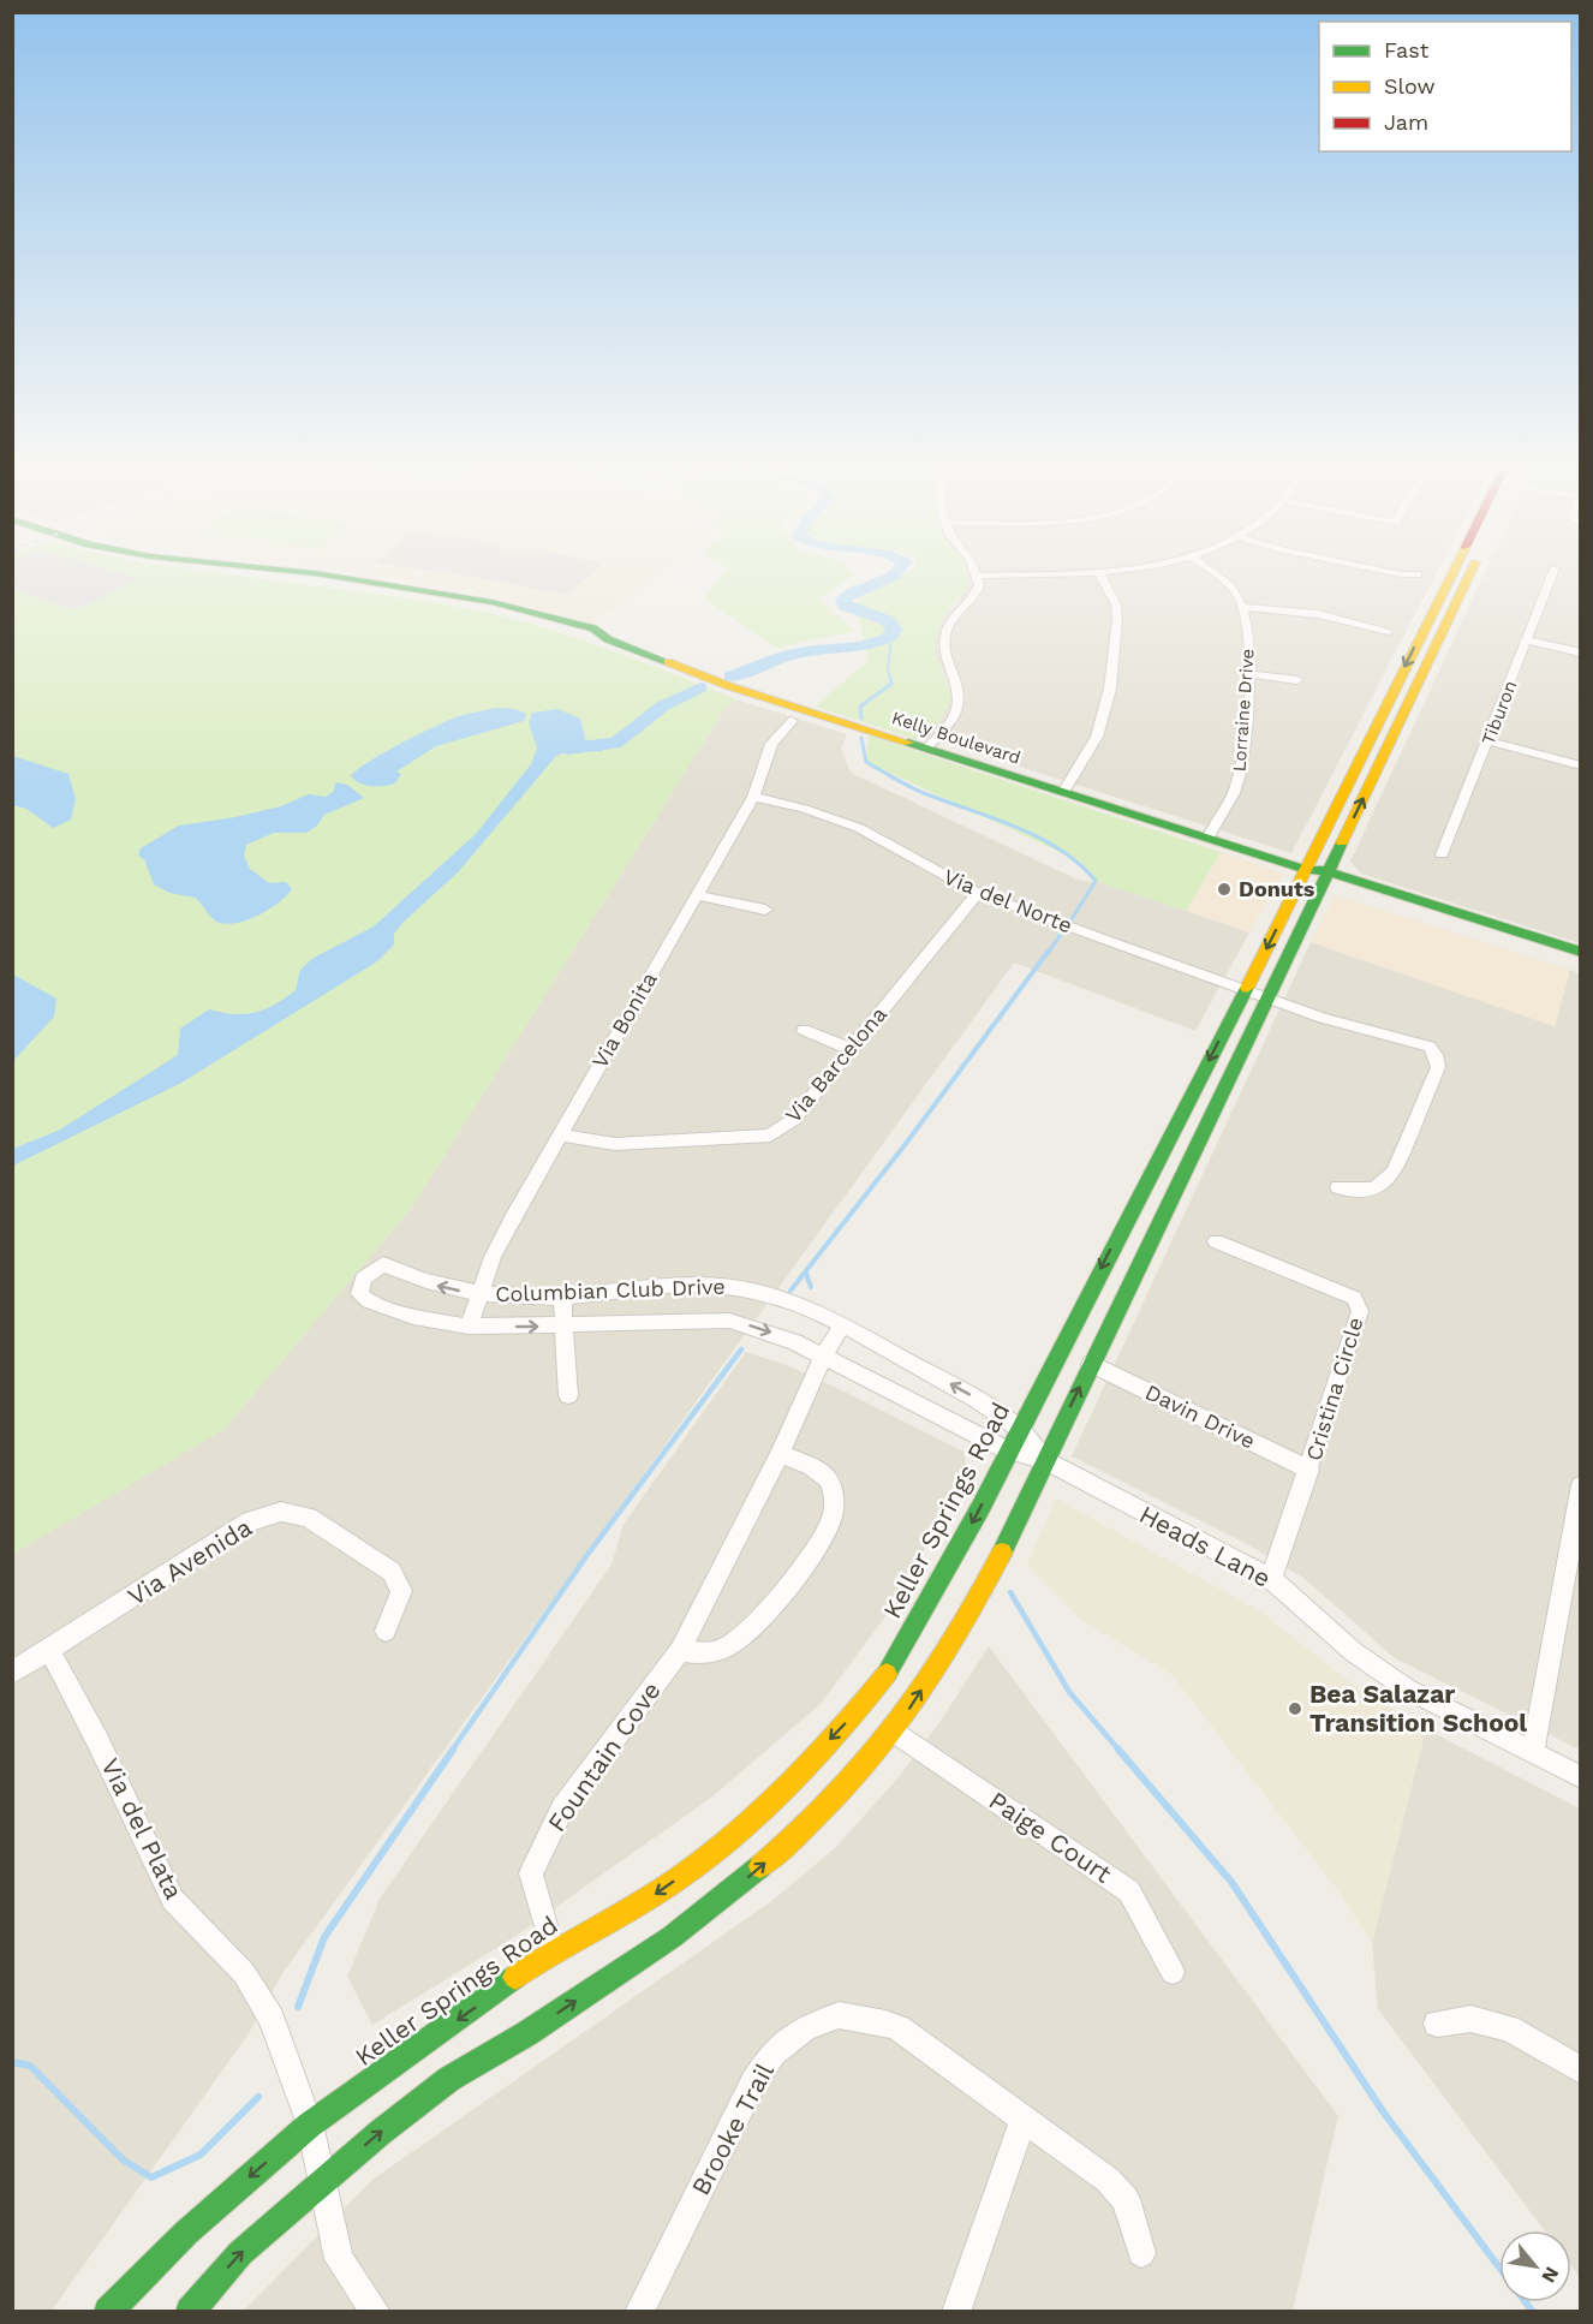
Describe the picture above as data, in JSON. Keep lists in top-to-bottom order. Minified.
{"streets":{"main road":["Kelly Boulevard","Keller Springs Road"],"street":["Lorraine Drive","Tiburon","Via del Norte","Via Bonita","Via Barcelona","Columbian Club Drive","Cristina Circle","Davin Drive","Heads Lane","Via Avenida","Fountain Cove","Via del Plata","Paige Court","Brooke Trail"]},"crossings":[["Lorraine Drive","Kelly Boulevard"],["Kelly Boulevard","Keller Springs Road"],["Via del Norte","Via Bonita"],["Via del Norte","Via Barcelona"],["Via del Norte","Keller Springs Road"],["Via Bonita","Via Barcelona"],["Via Bonita","Columbian Club Drive"],["Columbian Club Drive","Keller Springs Road"],["Columbian Club Drive","Heads Lane"],["Columbian Club Drive","Fountain Cove"],["Cristina Circle","Davin Drive"],["Cristina Circle","Heads Lane"],["Davin Drive","Keller Springs Road"],["Keller Springs Road","Heads Lane"],["Keller Springs Road","Fountain Cove"],["Keller Springs Road","Via del Plata"],["Keller Springs Road","Paige Court"],["Via Avenida","Via del Plata"]],"places":["Donuts","Bea Salazar Transition School"],"legend":["Fast","Slow","Jam"],"north":"bottom right"}
